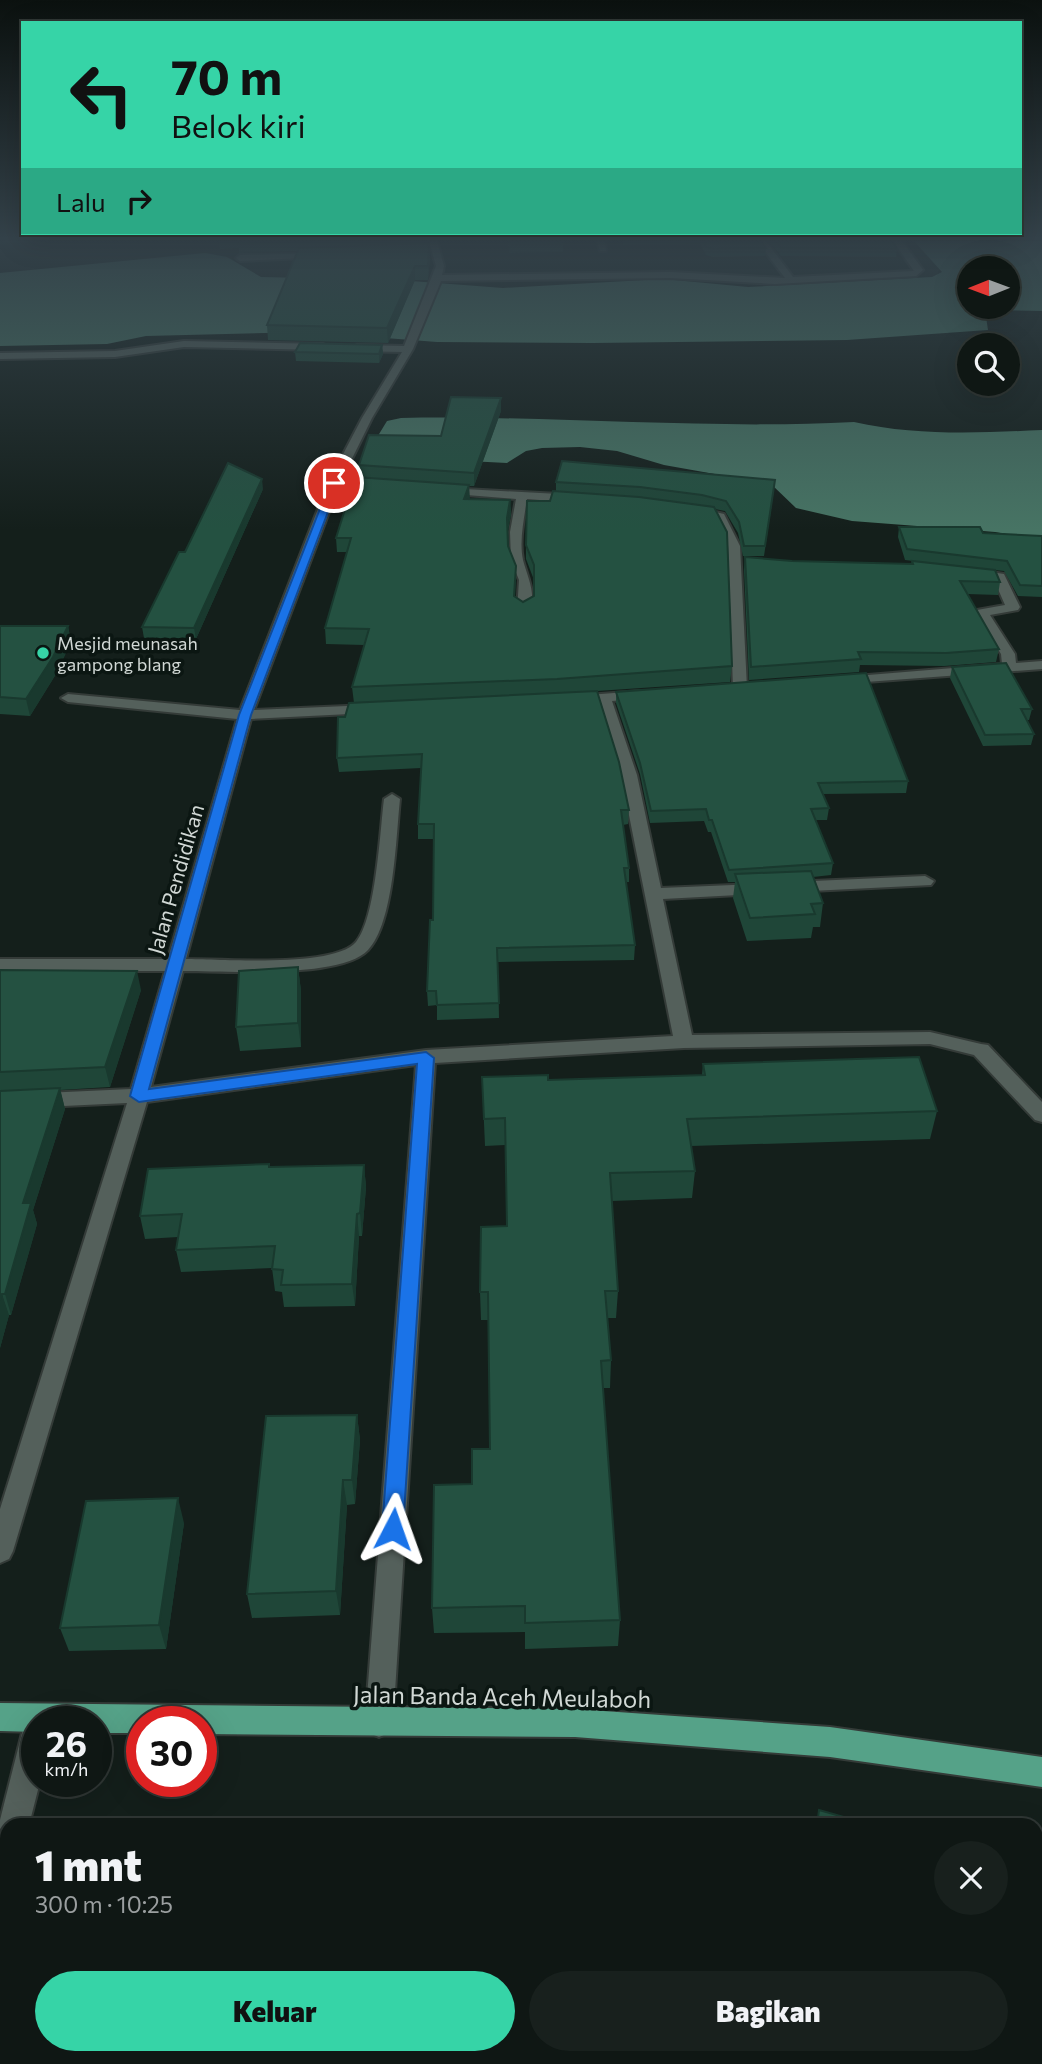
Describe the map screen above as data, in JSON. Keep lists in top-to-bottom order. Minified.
{"streets":{"highway":["Jalan Banda Aceh Meulaboh"],"street":["Jalan Pendidikan"]},"places":["Mesjid meunasah gampong blang"],"north":"left","page":{"turn":["70 m","Belok kiri"],"then":"Lalu","speed":"26 km/h","limit":"30","heading":["1 mnt","300 m · 10:25"],"buttons":["Keluar","Bagikan"]}}
